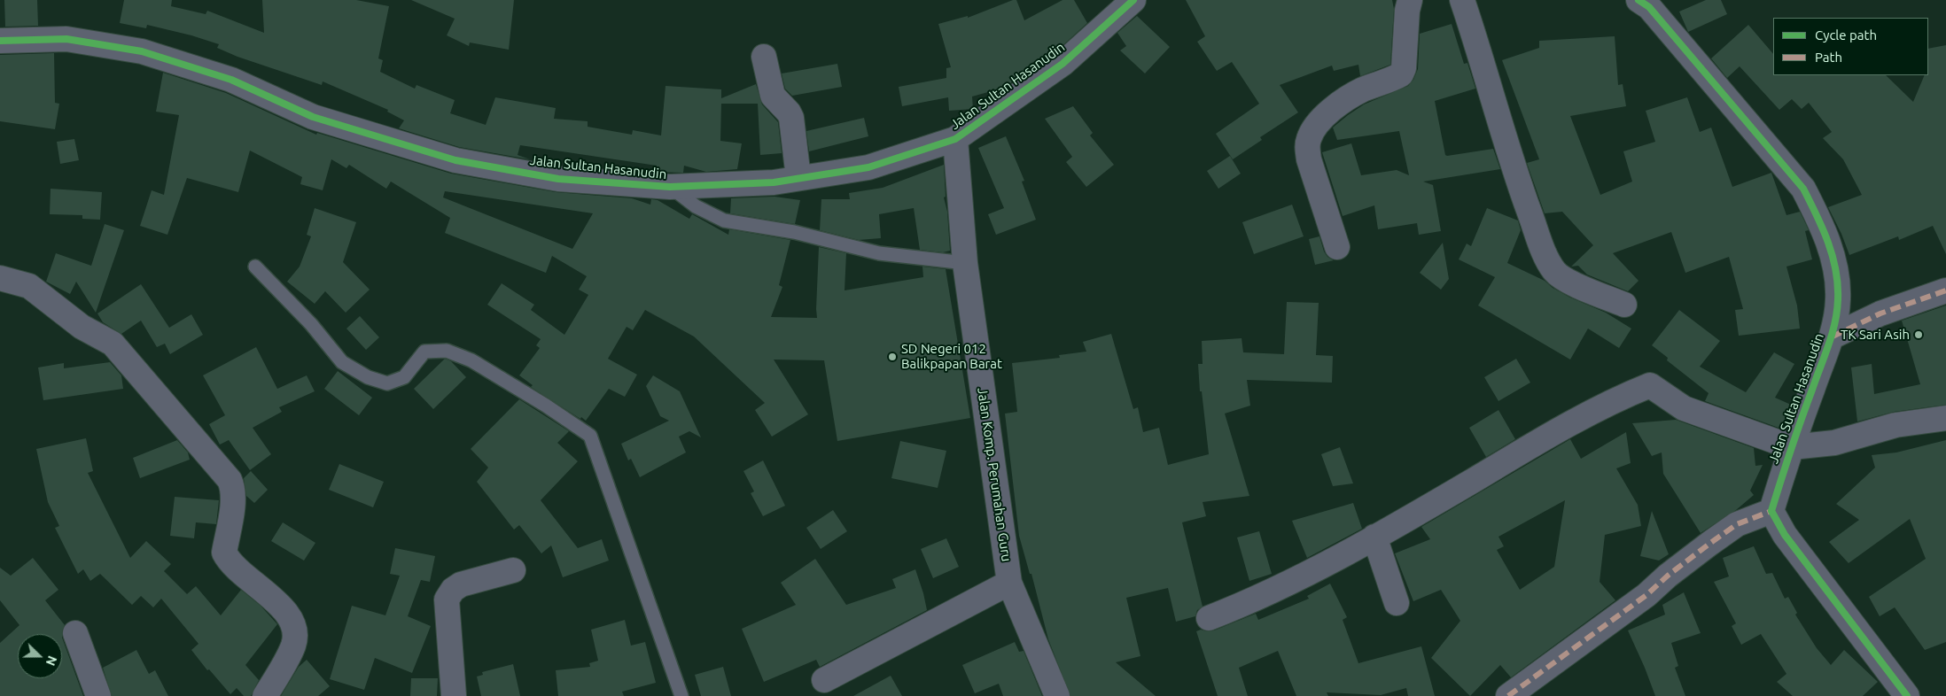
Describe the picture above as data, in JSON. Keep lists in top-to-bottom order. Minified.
{"streets":{"street":["Jalan Sultan Hasanudin","Jalan Komp. Perumahan Guru"]},"crossings":[["Jalan Sultan Hasanudin","Jalan Komp. Perumahan Guru"]],"places":["TK Sari Asih","SD Negeri 012 Balikpapan Barat"],"legend":["Cycle path","Path"],"north":"right"}
